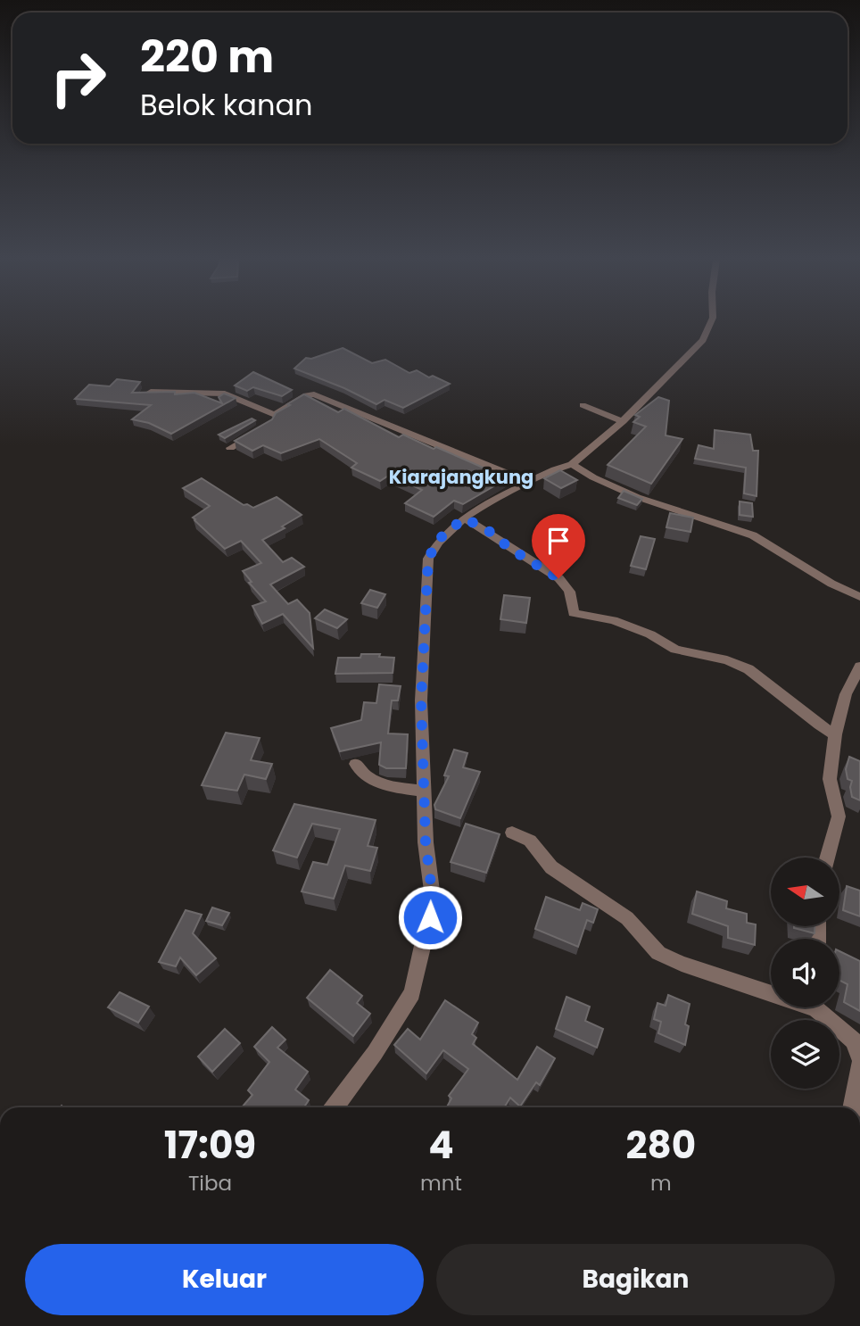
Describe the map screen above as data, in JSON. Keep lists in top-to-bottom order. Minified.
{"districts":["Kiarajangkung"],"north":"left","page":{"turn":["220 m","Belok kanan"],"eta":["17:09","Tiba","4","mnt","280","m"],"buttons":["Keluar","Bagikan"]}}
